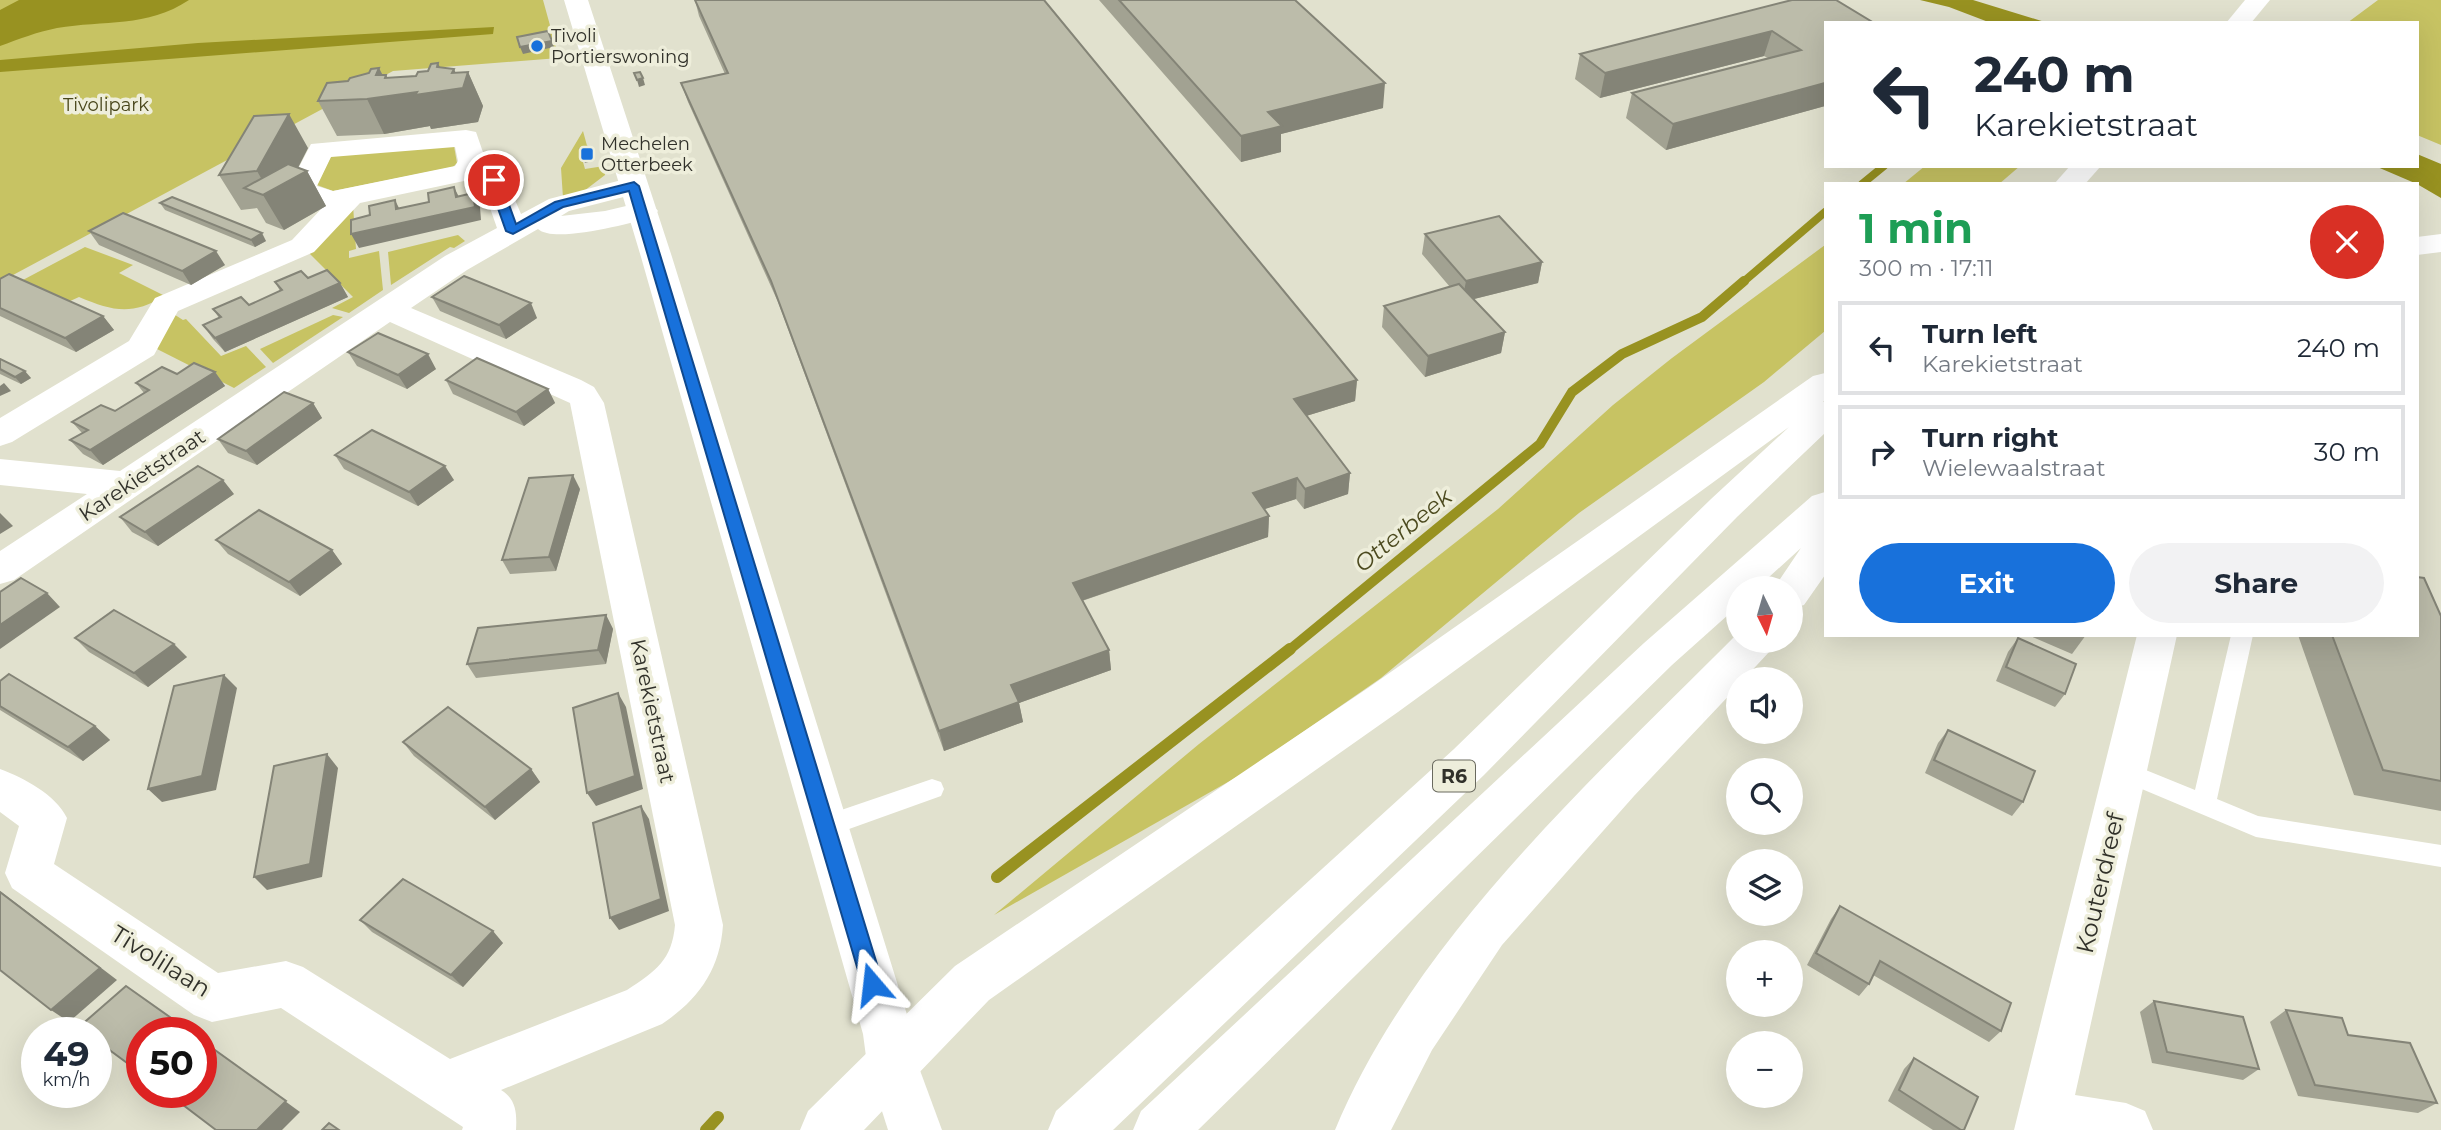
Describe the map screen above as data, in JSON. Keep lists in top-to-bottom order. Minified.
{"streets":{"main road":["Karekietstraat","R6","Kouterdreef","Tivolilaan"]},"crossings":[["Karekietstraat","Tivolilaan"]],"water":["Otterbeek"],"parks":["Tivolipark"],"places":{"other":["Tivoli Portierswoning"],"transit":["Mechelen Otterbeek"]},"north":"bottom","page":{"turn":["240 m","Karekietstraat"],"heading":["1 min","300 m · 17:11"],"list":[{"name":"Turn left","note":"Karekietstraat","value":"240 m"},{"name":"Turn right","note":"Wielewaalstraat","value":"30 m"}],"buttons":["Exit","Share"],"map_buttons":["+","−"],"speed":"49 km/h","limit":"50"}}
